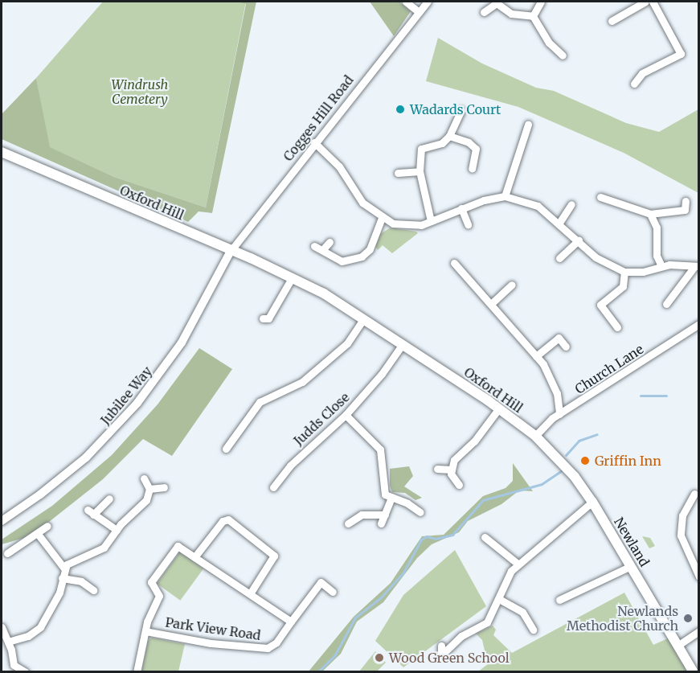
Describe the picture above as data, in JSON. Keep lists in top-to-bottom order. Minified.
{"streets":{"main road":["Oxford Hill","Newland"],"street":["Cogges Hill Road","Church Lane","Jubilee Way","Judds Close","Park View Road"]},"crossings":[["Cogges Hill Road","Oxford Hill"],["Cogges Hill Road","Jubilee Way"],["Oxford Hill","Church Lane"],["Oxford Hill","Jubilee Way"],["Oxford Hill","Judds Close"],["Oxford Hill","Newland"],["Church Lane","Newland"]],"parks":["Windrush Cemetery"],"places":["Wadards Court","Griffin Inn","Newlands Methodist Church","Wood Green School"]}
